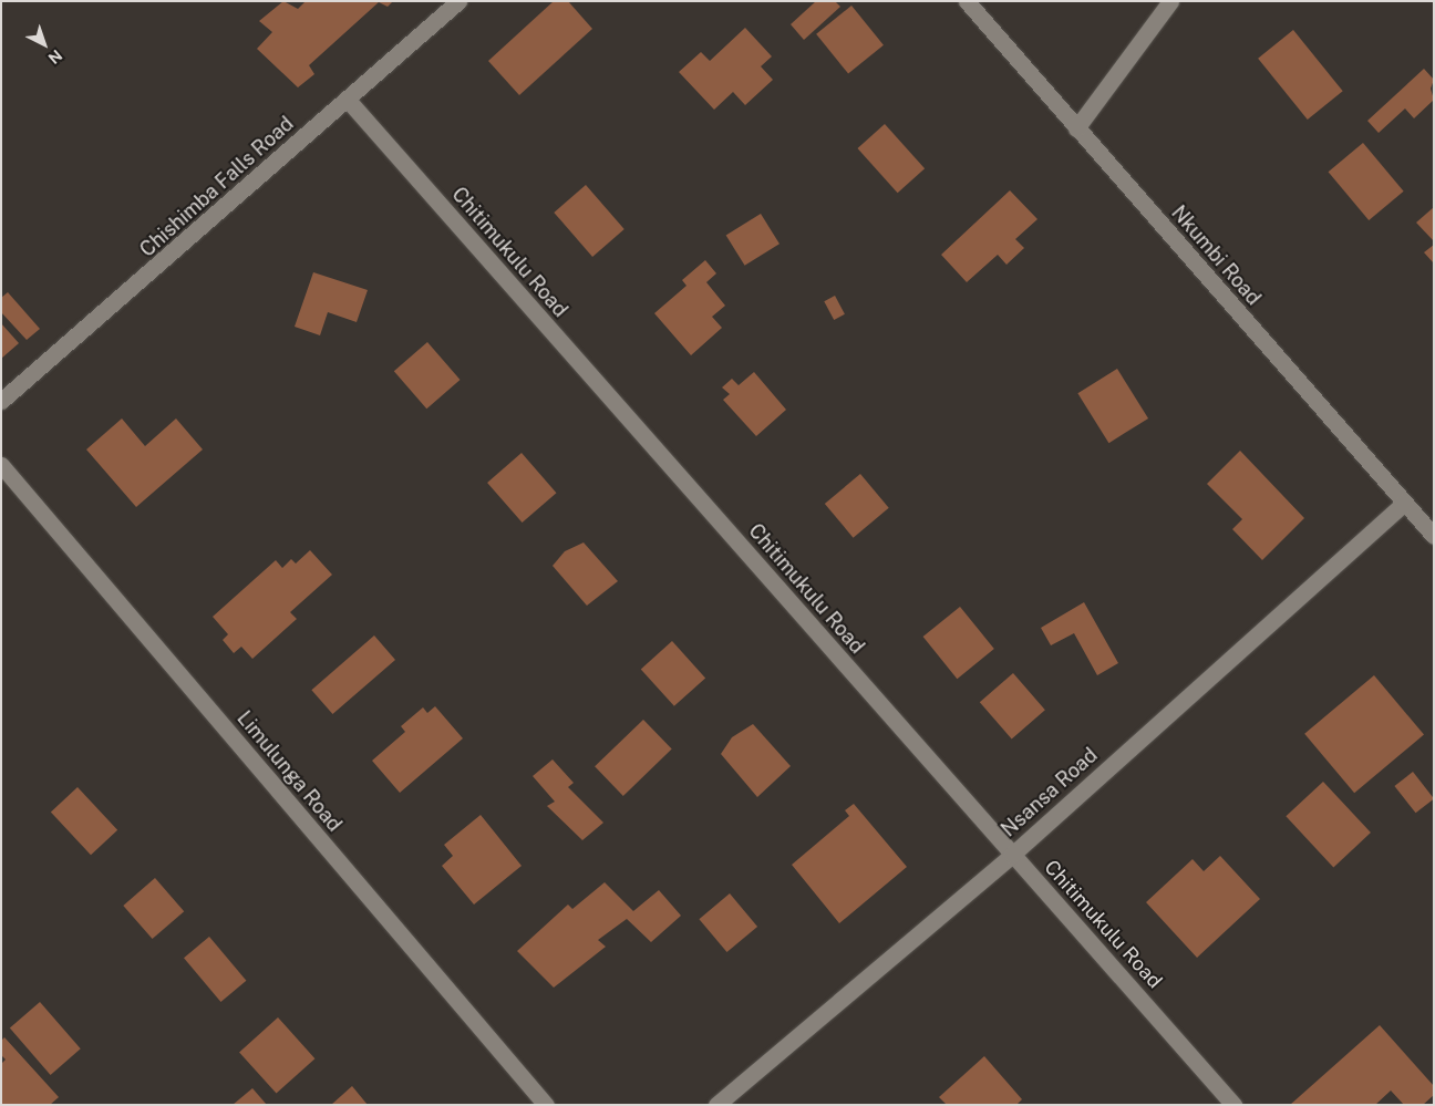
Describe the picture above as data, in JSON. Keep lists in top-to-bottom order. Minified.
{"streets":{"street":["Chishimba Falls Road","Chitimukulu Road","Nkumbi Road","Limulunga Road","Nsansa Road"]},"crossings":[["Chishimba Falls Road","Chitimukulu Road"],["Chitimukulu Road","Nsansa Road"],["Nkumbi Road","Nsansa Road"]],"north":"bottom right"}
